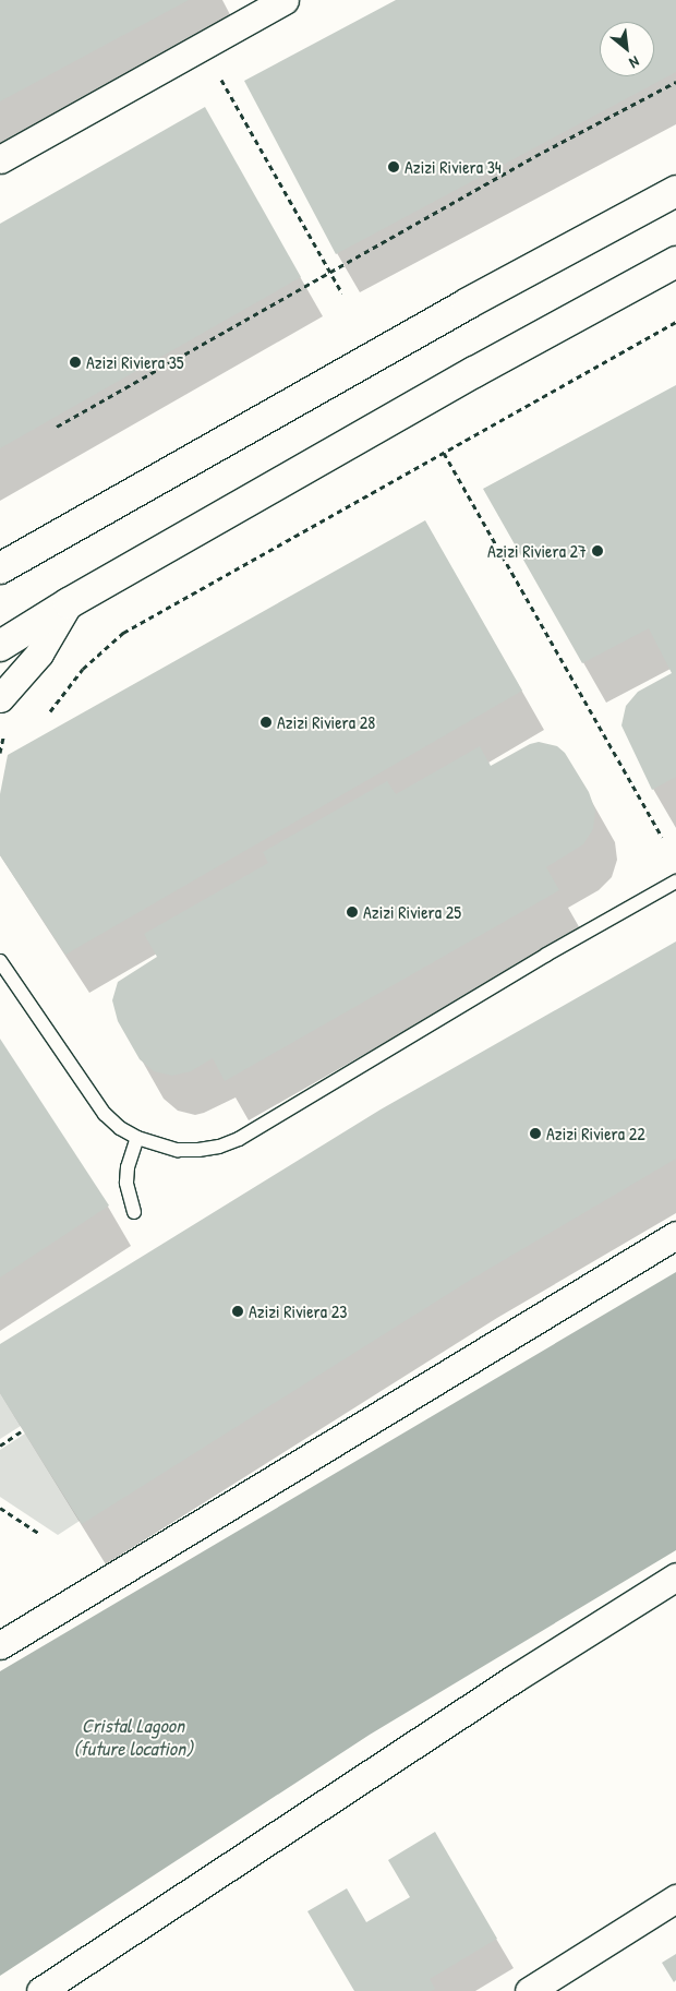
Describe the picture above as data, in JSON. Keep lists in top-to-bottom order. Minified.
{"water":["Cristal Lagoon (future location)"],"places":["Azizi Riviera 34","Azizi Riviera 35","Azizi Riviera 27","Azizi Riviera 28","Azizi Riviera 25","Azizi Riviera 22","Azizi Riviera 23"],"north":"bottom right"}
